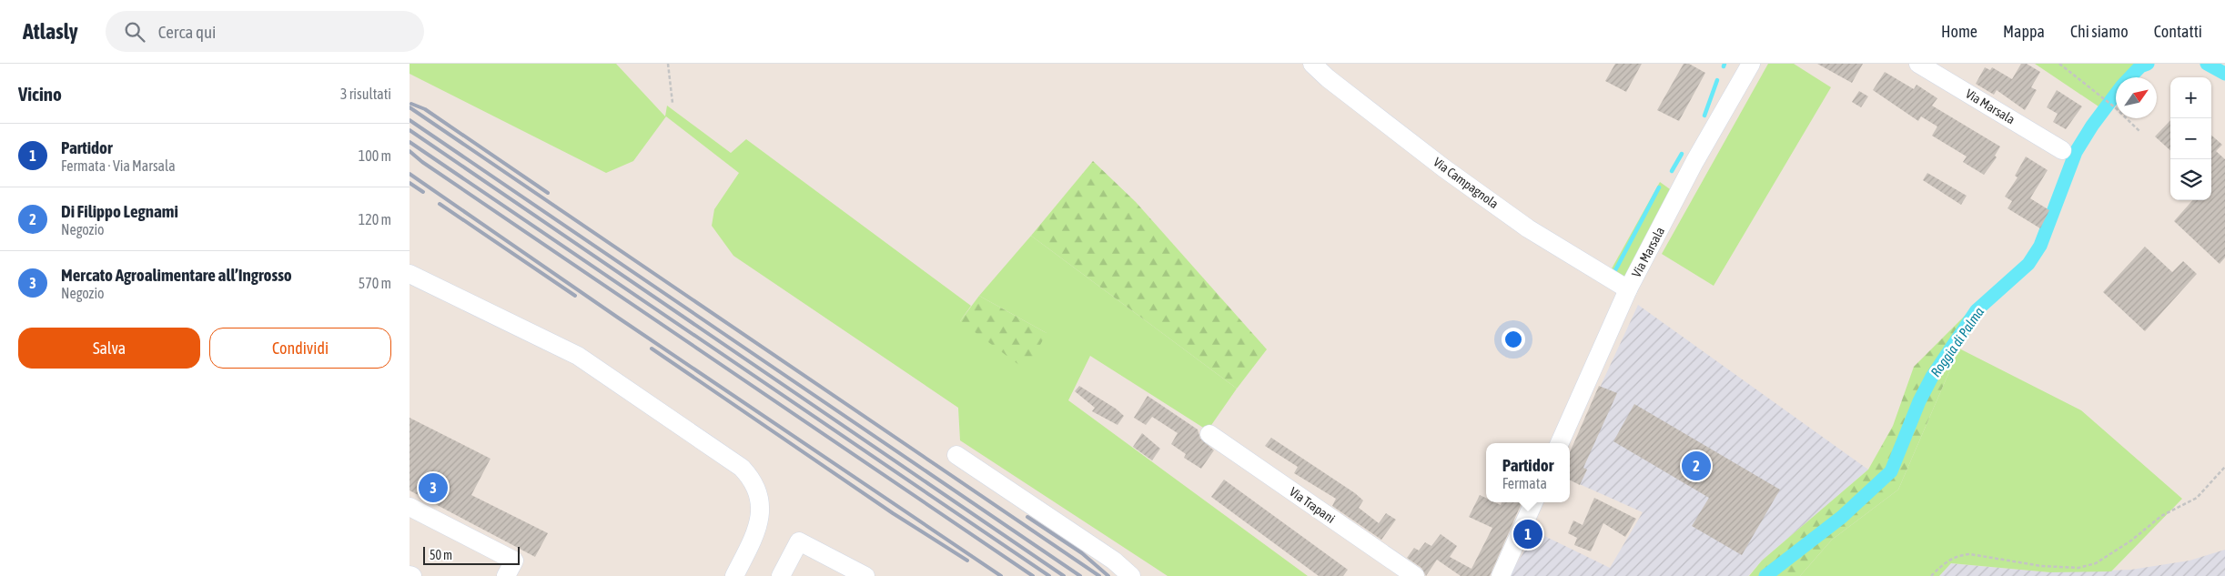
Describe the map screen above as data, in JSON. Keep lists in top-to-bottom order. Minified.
{"streets":{"street":["Via Marsala","Via Campagnola","Via Trapani"]},"crossings":[["Via Marsala","Via Campagnola"]],"water":["Roggia di Palma"],"scale_bar":"50 m","north":"top right","page":{"header":"Atlasly","search":"Cerca qui","nav":["Home","Mappa","Chi siamo","Contatti"],"heading":["Vicino","3 risultati"],"map_buttons":["+","−"],"list":[{"mark":"1","name":"Partidor","note":"Fermata · Via Marsala","value":"100 m"},{"mark":"2","name":"Di Filippo Legnami","note":"Negozio","value":"120 m"},{"mark":"3","name":"Mercato Agroalimentare all’Ingrosso","note":"Negozio","value":"570 m"}],"buttons":["Salva","Condividi"],"popup":["Partidor","Fermata"],"pins":["2","3","1"],"scale":"50 m"}}
